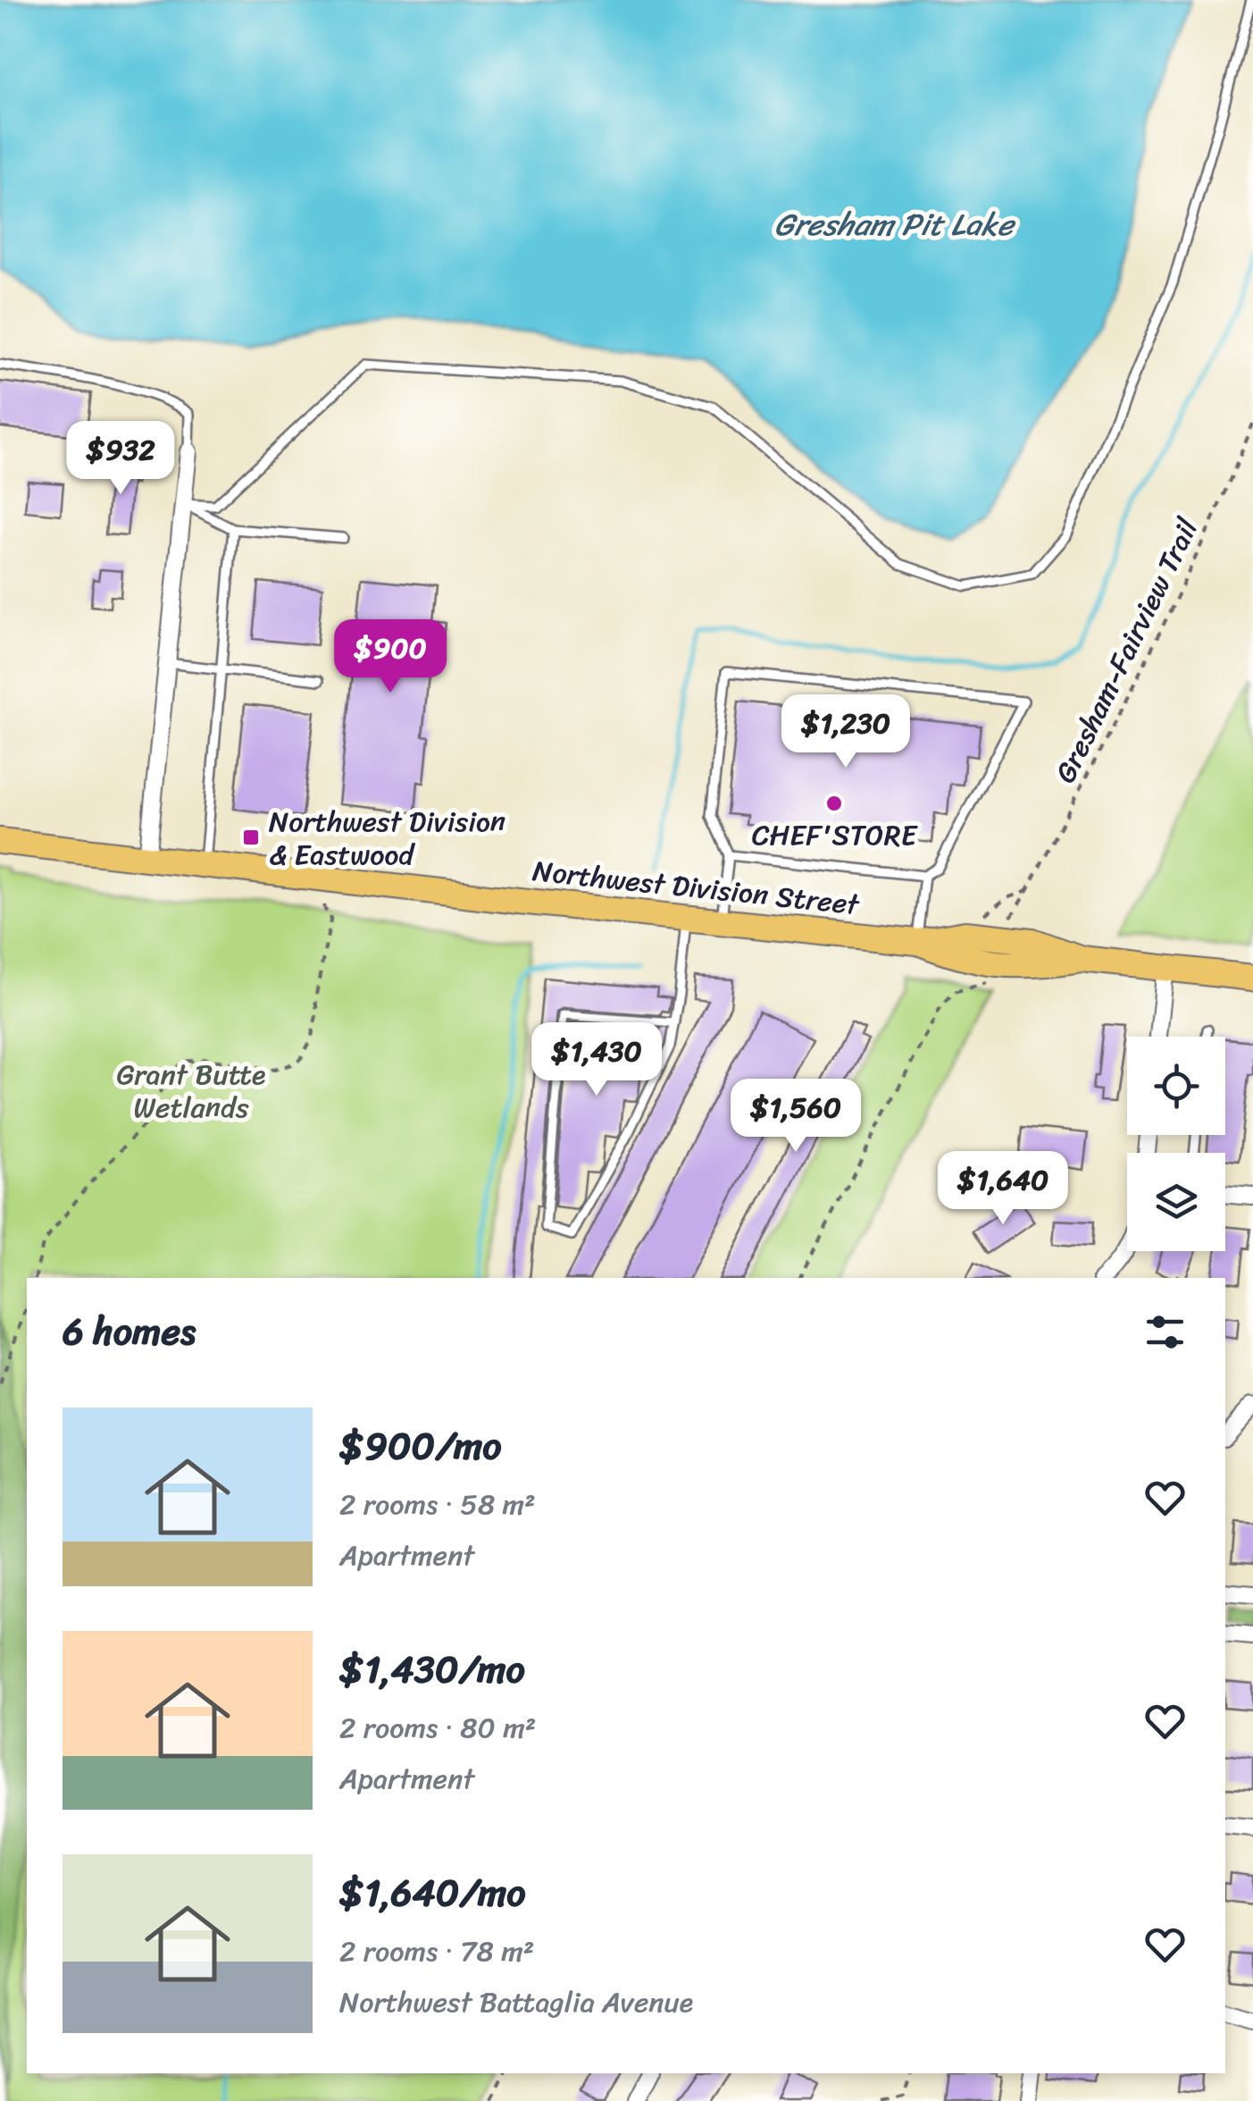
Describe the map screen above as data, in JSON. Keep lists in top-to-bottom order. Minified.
{"streets":{"main road":["Northwest Division Street"],"path":["Gresham-Fairview Trail"]},"water":["Gresham Pit Lake"],"parks":["Grant Butte Wetlands"],"places":{"other":["CHEF'STORE"],"transit":["Northwest Division & Eastwood"]},"page":{"price":["$932","$900","$1,230","$1,430","$1,560","$1,640"],"heading":"6 homes","list":[{"name":"$900/mo","note":"2 rooms · 58 m² · Apartment"},{"name":"$1,430/mo","note":"2 rooms · 80 m² · Apartment"},{"name":"$1,640/mo","note":"2 rooms · 78 m² · Northwest Battaglia Avenue"}]}}
